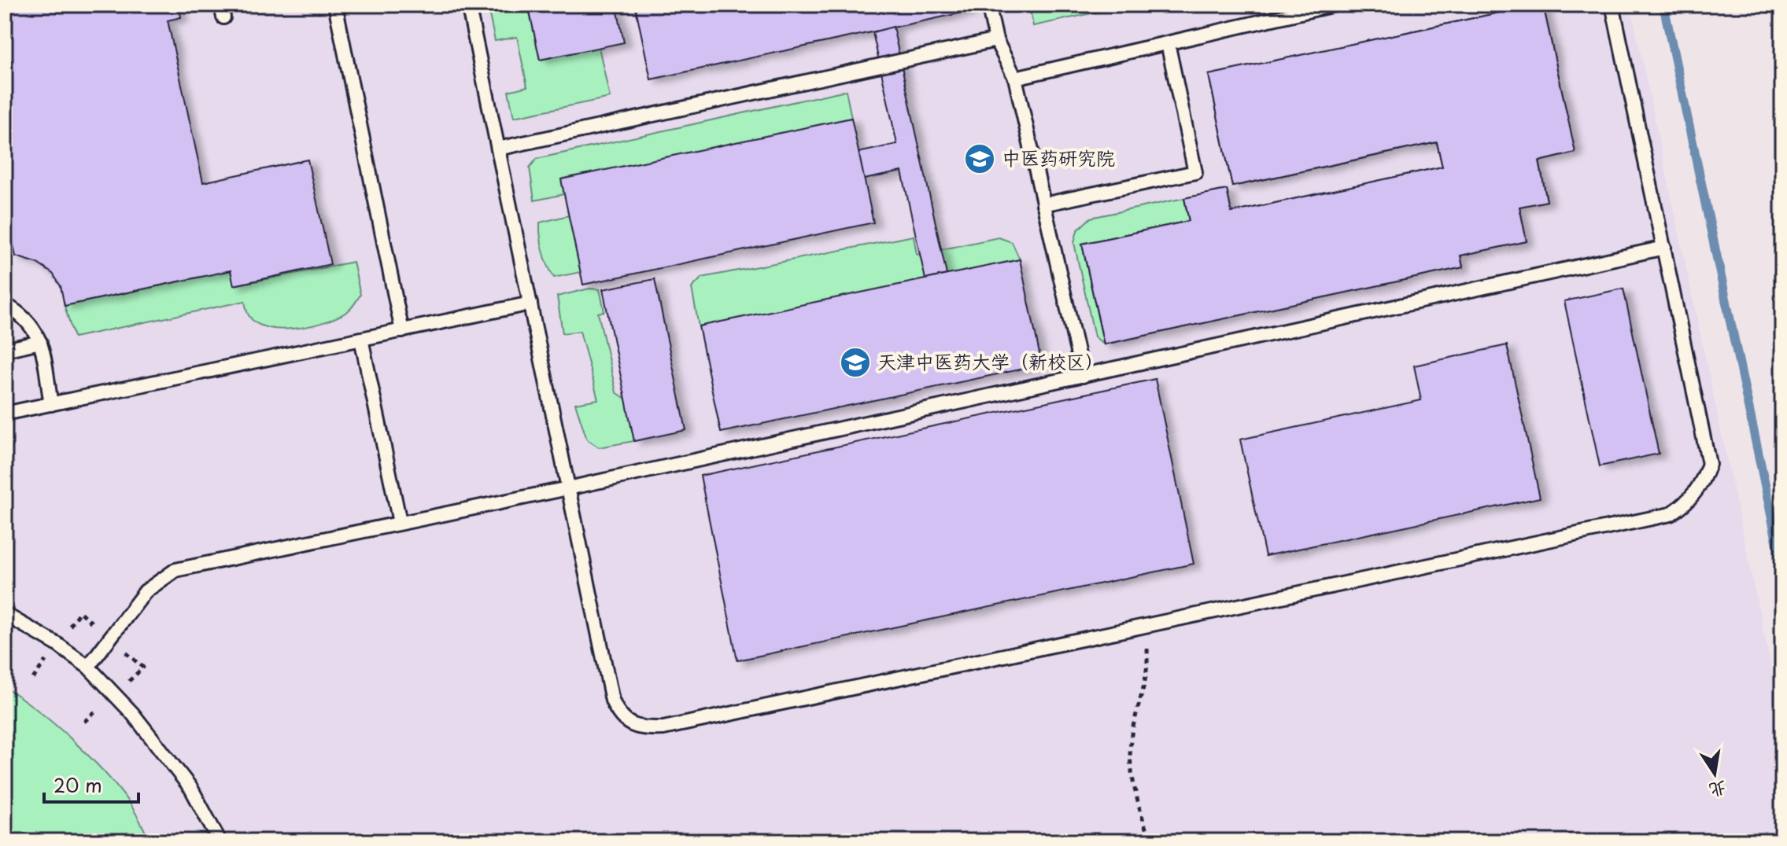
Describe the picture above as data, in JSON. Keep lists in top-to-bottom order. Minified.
{"places":{"school or university":["中医药研究院","天津中医药大学（新校区）"]},"scale_bar":"20 m","north":"bottom"}
